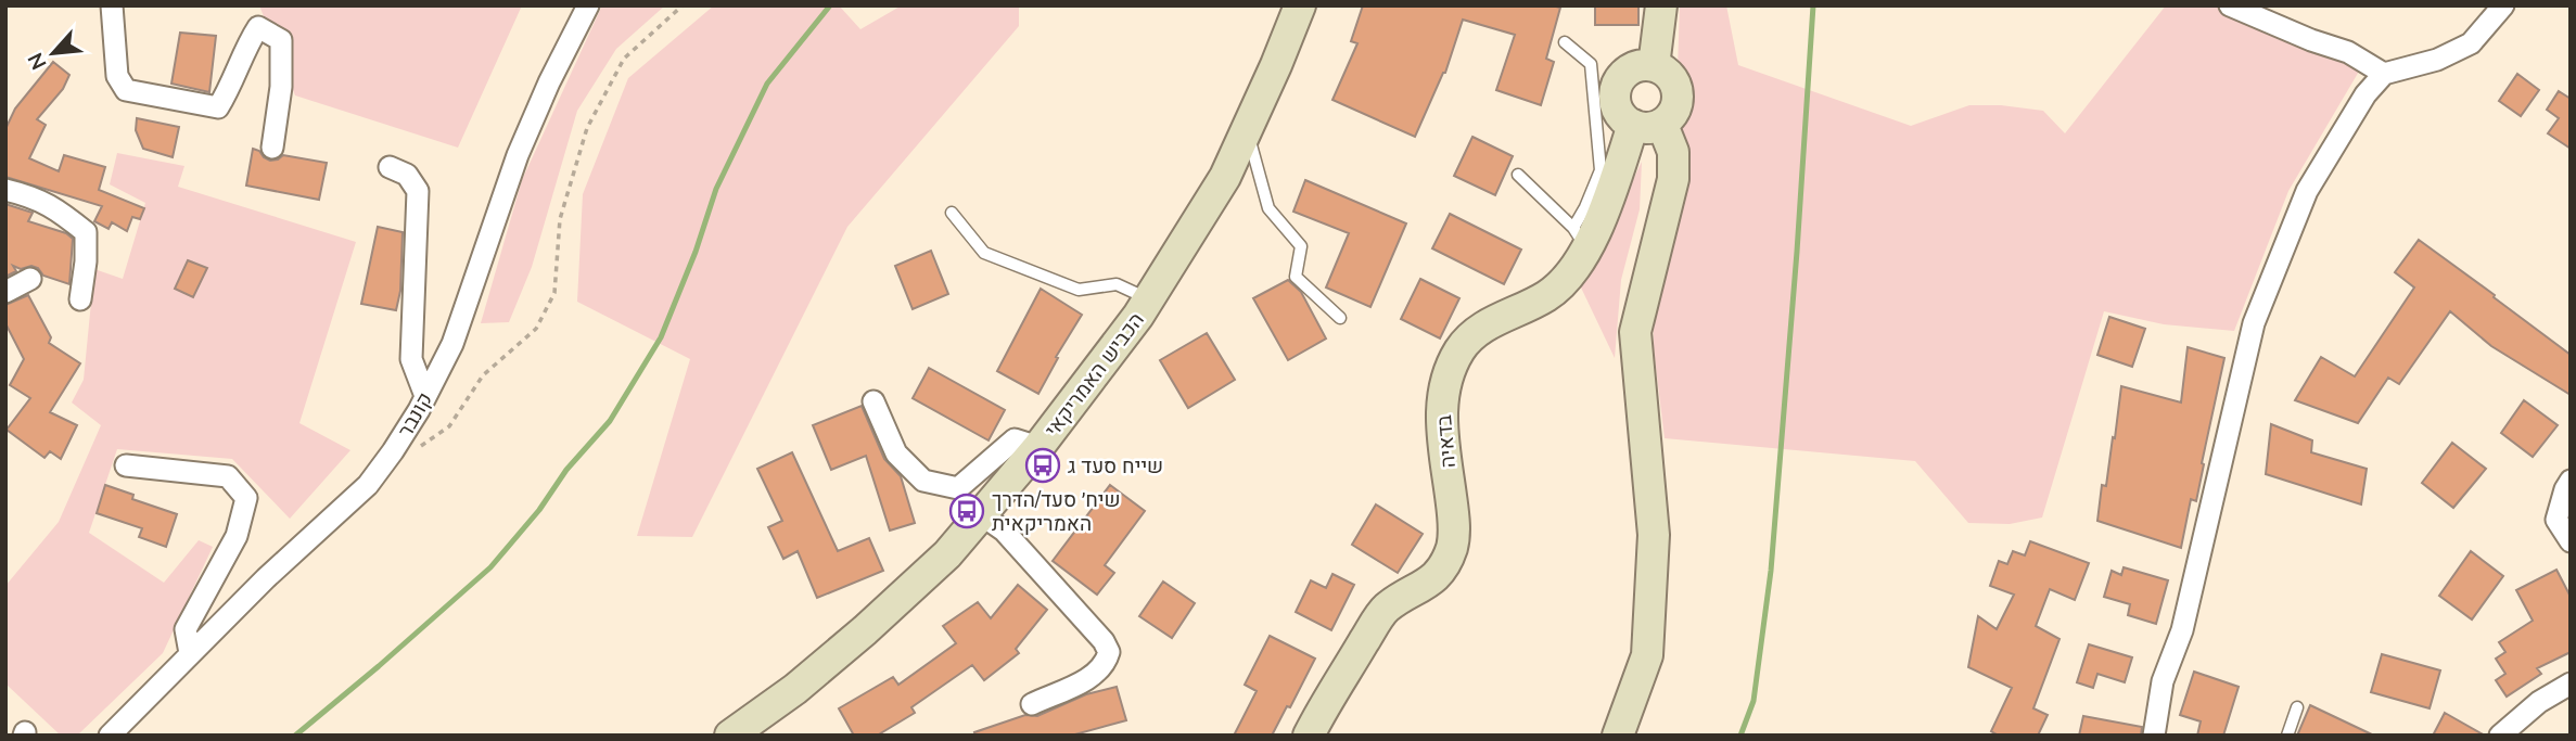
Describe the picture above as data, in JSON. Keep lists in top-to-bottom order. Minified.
{"streets":{"street":["הכביש האמריקאי","קונבר","בדאיה"]},"places":{"bus stop":["שייח סעד ג","שיח׳ סעד/הדרך האמריקאית"]},"north":"bottom left"}
